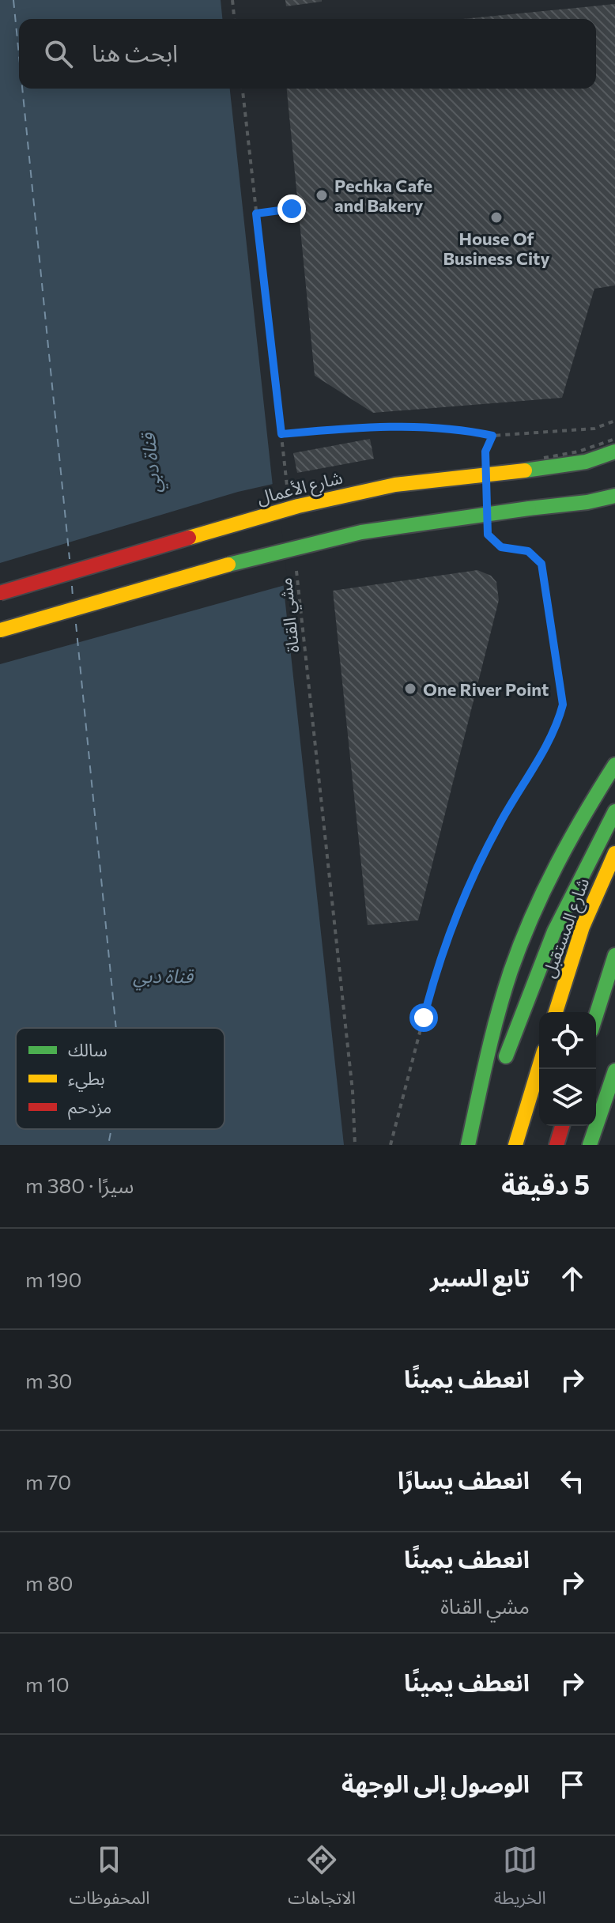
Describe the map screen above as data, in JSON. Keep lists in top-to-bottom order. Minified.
{"streets":{"street":["شارع الأعمال","شارع المستقبل"],"path":["مشي القناة"]},"water":["قناة دبي"],"places":["Pechka Cafe and Bakery","House Of Business City","One River Point"],"legend":["سالك","بطيء","مزدحم"],"page":{"search":"ابحث هنا","heading":["5 دقيقة","سيرًا · 380 m"],"list":[["تابع السير","190 m"],["انعطف يمينًا","30 m"],["انعطف يسارًا","70 m"],["انعطف يمينًا","مشي القناة","80 m"],["انعطف يمينًا","10 m"],"الوصول إلى الوجهة"],"nav":["الخريطة","الاتجاهات","المحفوظات"]}}
